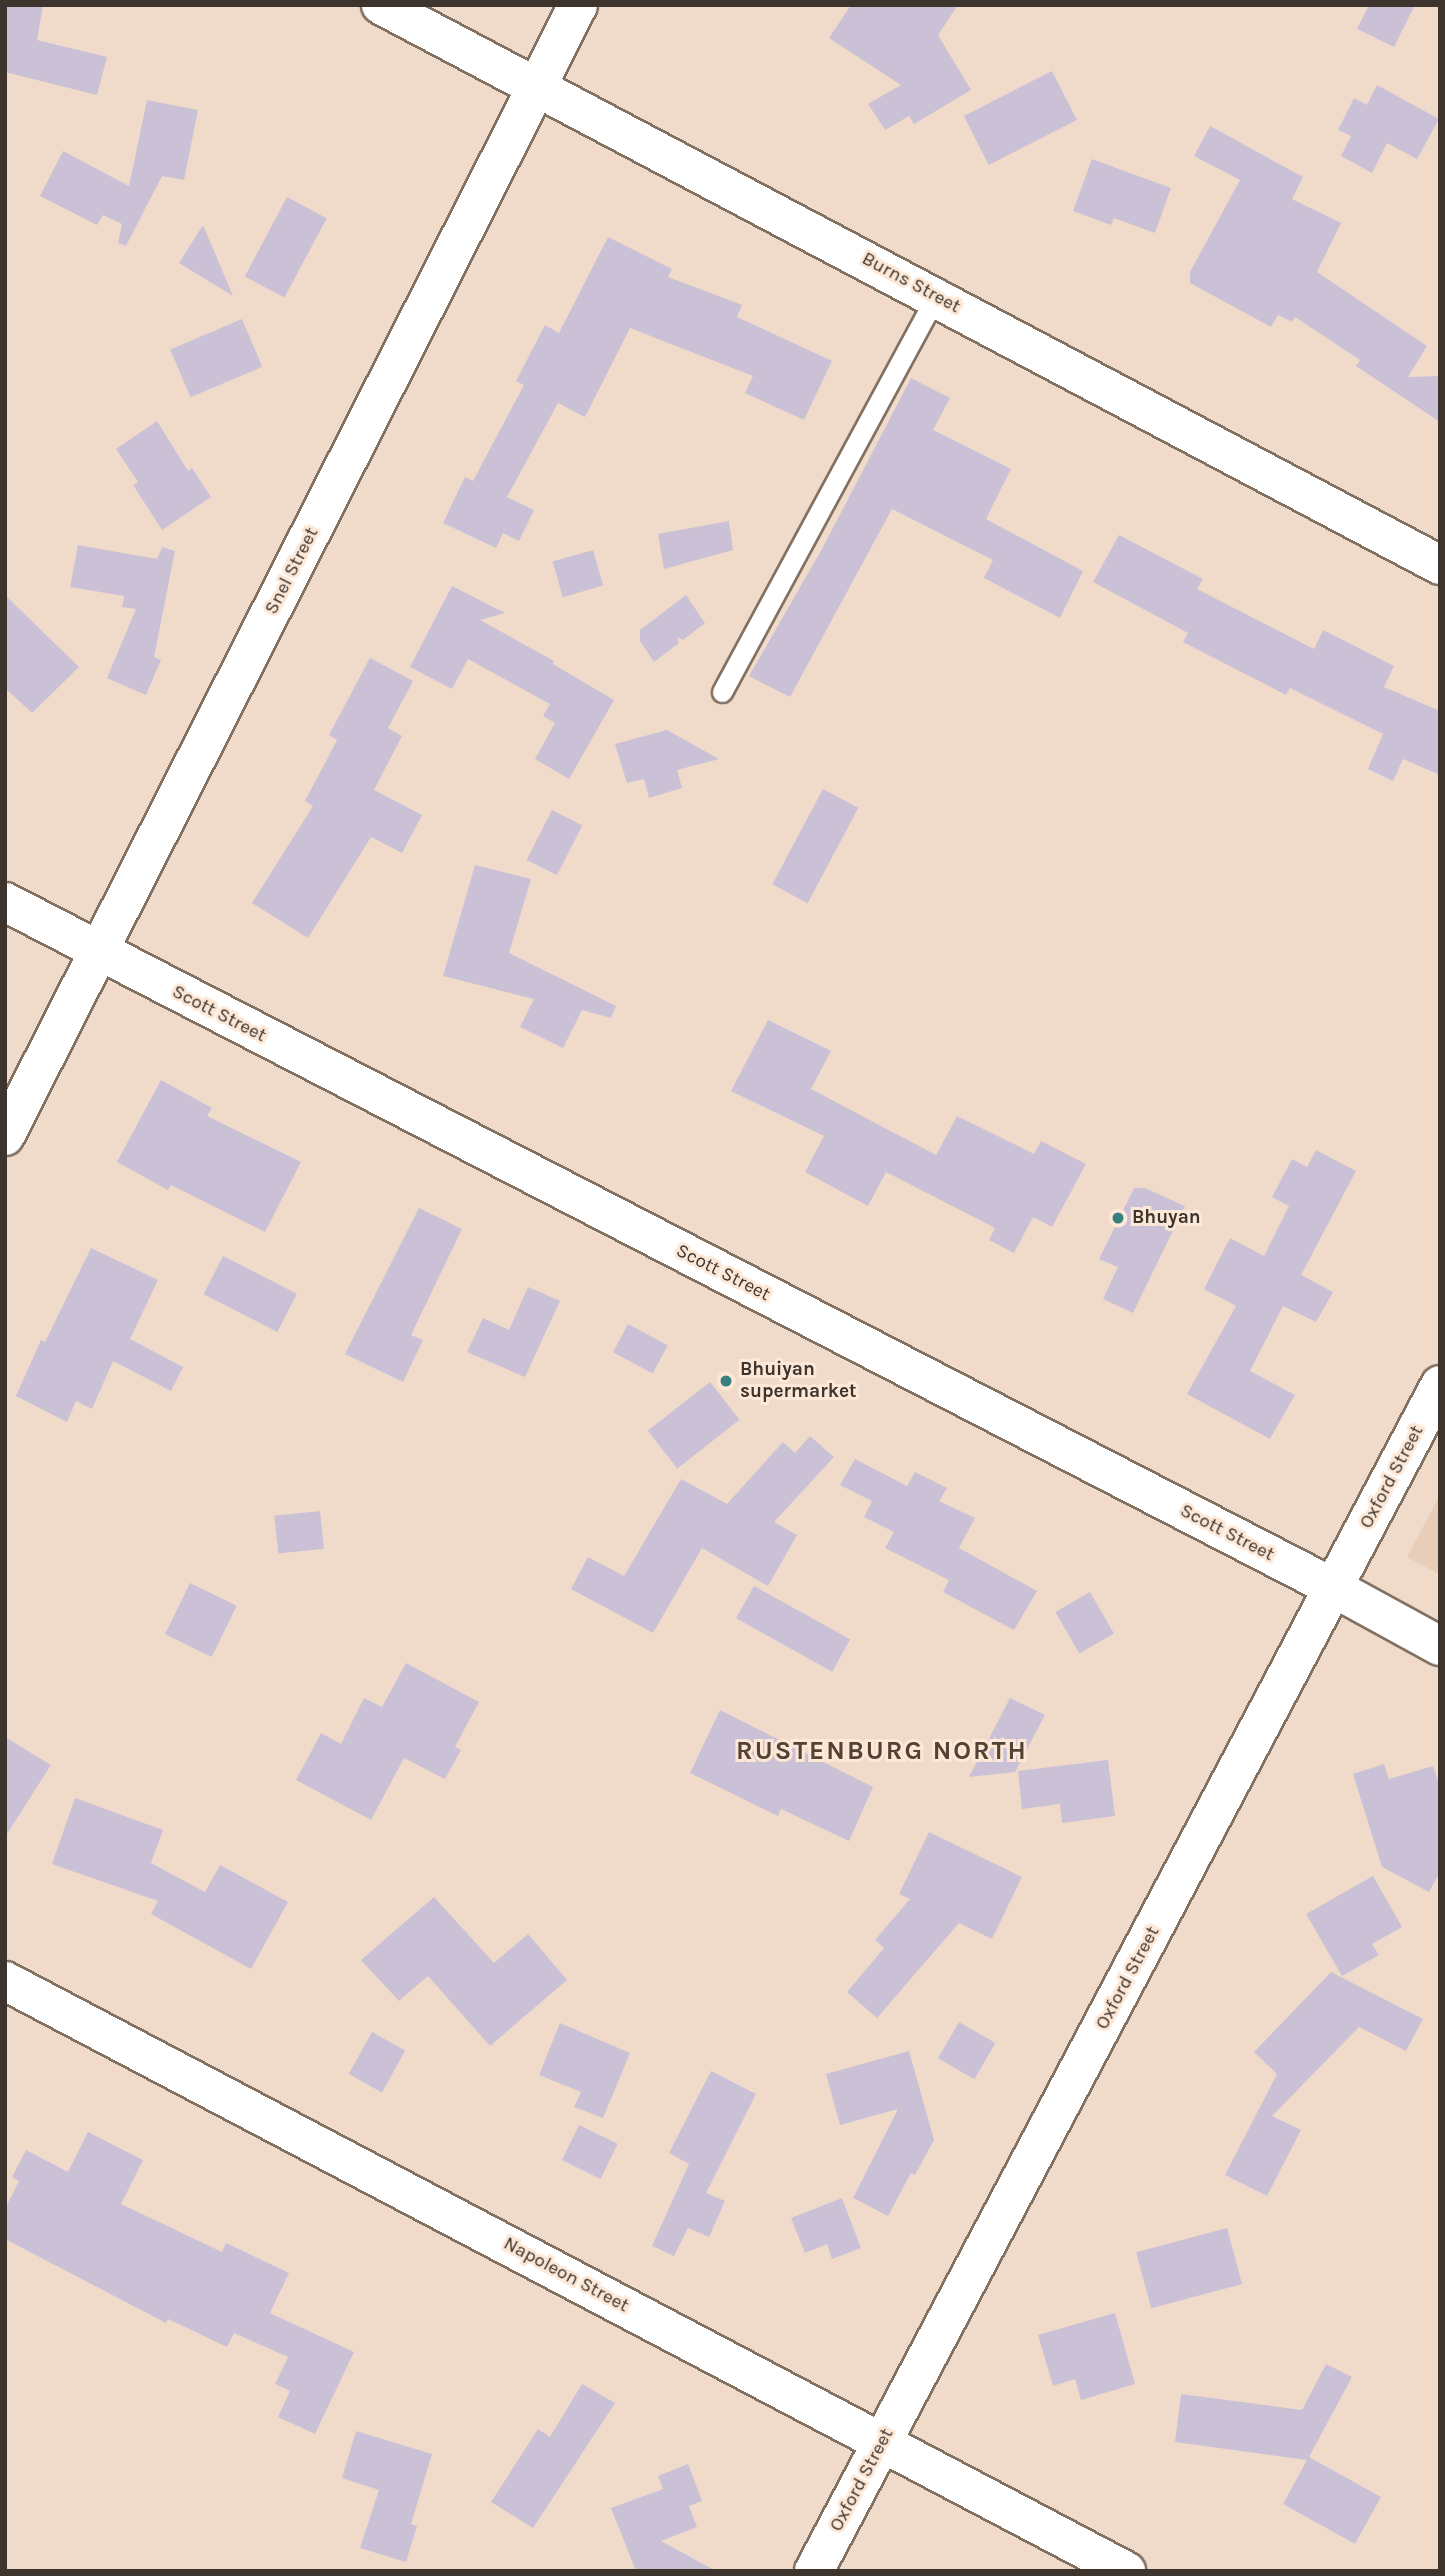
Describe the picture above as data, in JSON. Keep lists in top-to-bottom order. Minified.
{"streets":{"street":["Burns Street","Snel Street","Scott Street","Oxford Street","Napoleon Street"]},"crossings":[["Burns Street","Snel Street"],["Snel Street","Scott Street"],["Scott Street","Oxford Street"],["Oxford Street","Napoleon Street"]],"districts":["RUSTENBURG NORTH"],"places":["Bhuyan","Bhuiyan supermarket"]}
